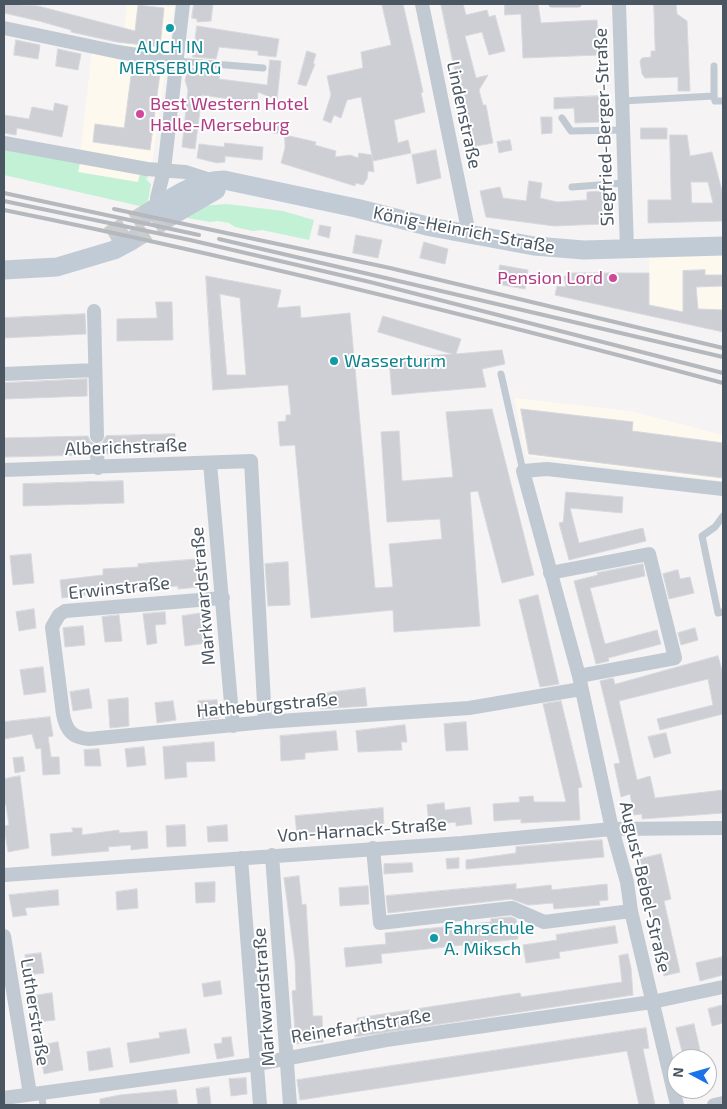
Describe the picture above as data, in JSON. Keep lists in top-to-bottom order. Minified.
{"streets":{"main road":["König-Heinrich-Straße"],"street":["Lindenstraße","Siegfried-Berger-Straße","Alberichstraße","Erwinstraße","Markwardstraße","Hatheburgstraße","Von-Harnack-Straße","August-Bebel-Straße","Lutherstraße","Reinefarthstraße"]},"crossings":[["Lindenstraße","König-Heinrich-Straße"],["Siegfried-Berger-Straße","König-Heinrich-Straße"],["Alberichstraße","Markwardstraße"],["Alberichstraße","Hatheburgstraße"],["Erwinstraße","Markwardstraße"],["Erwinstraße","Hatheburgstraße"],["Markwardstraße","Hatheburgstraße"],["Markwardstraße","Von-Harnack-Straße"],["Markwardstraße","Reinefarthstraße"],["Hatheburgstraße","August-Bebel-Straße"],["Von-Harnack-Straße","August-Bebel-Straße"],["August-Bebel-Straße","Reinefarthstraße"],["Lutherstraße","Reinefarthstraße"]],"places":["AUCH IN MERSEBURG","Best Western Hotel Halle-Merseburg","Pension Lord","Wasserturm","Fahrschule A. Miksch"],"north":"left"}
